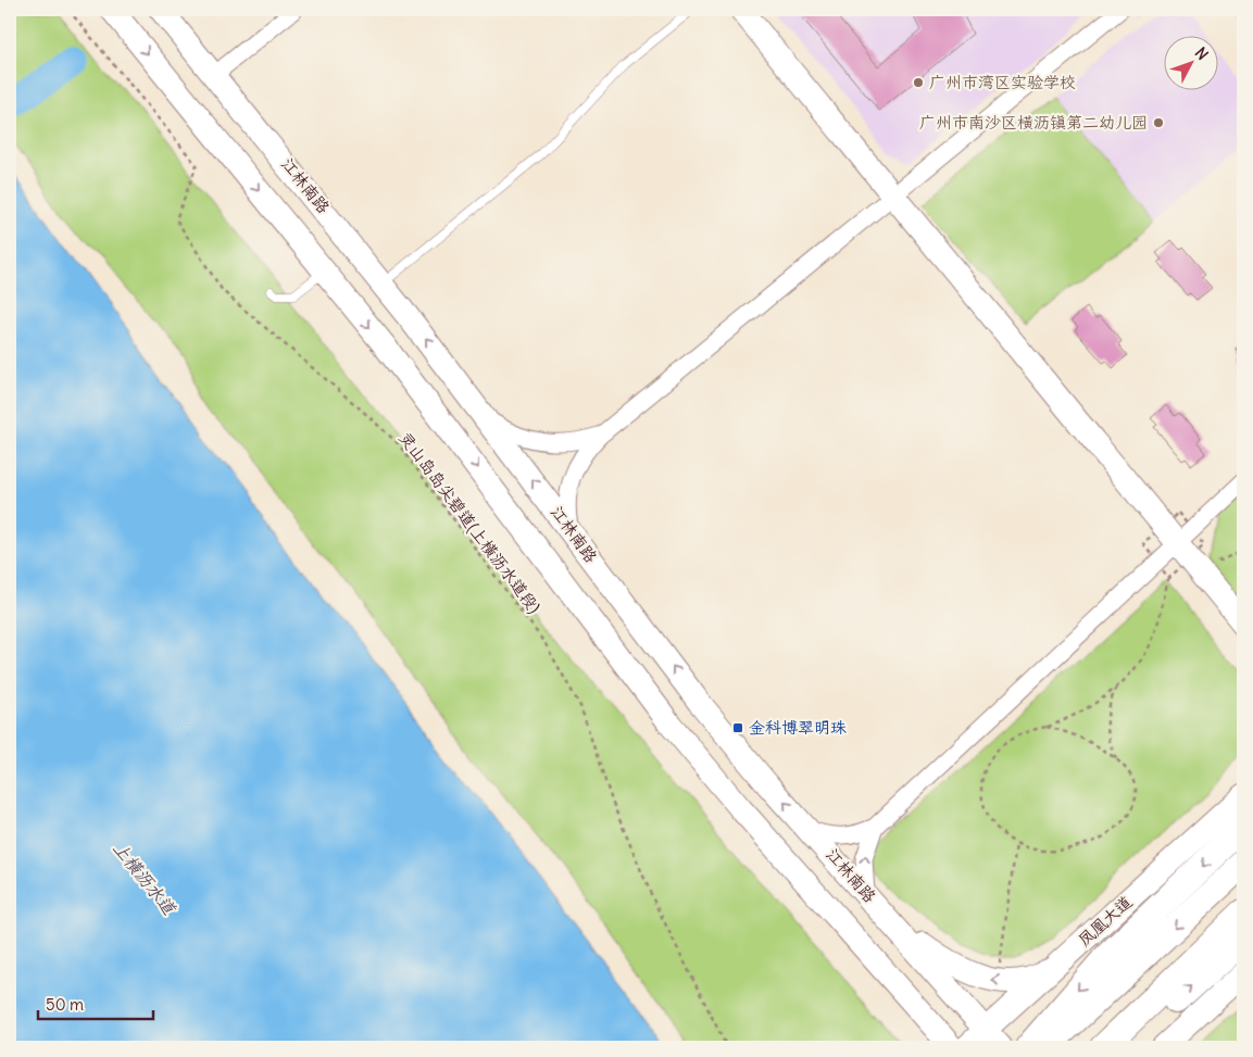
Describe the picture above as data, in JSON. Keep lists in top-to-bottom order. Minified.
{"streets":{"main road":["江林南路","凤凰大道"],"path":["灵山岛岛尖碧道(上横沥水道段)"]},"crossings":[["江林南路","凤凰大道"]],"water":["上横沥水道"],"places":{"other":["广州市湾区实验学校","广州市南沙区横沥镇第二幼儿园"],"transit":["金科博翠明珠"]},"scale_bar":"50 m","north":"top right"}
